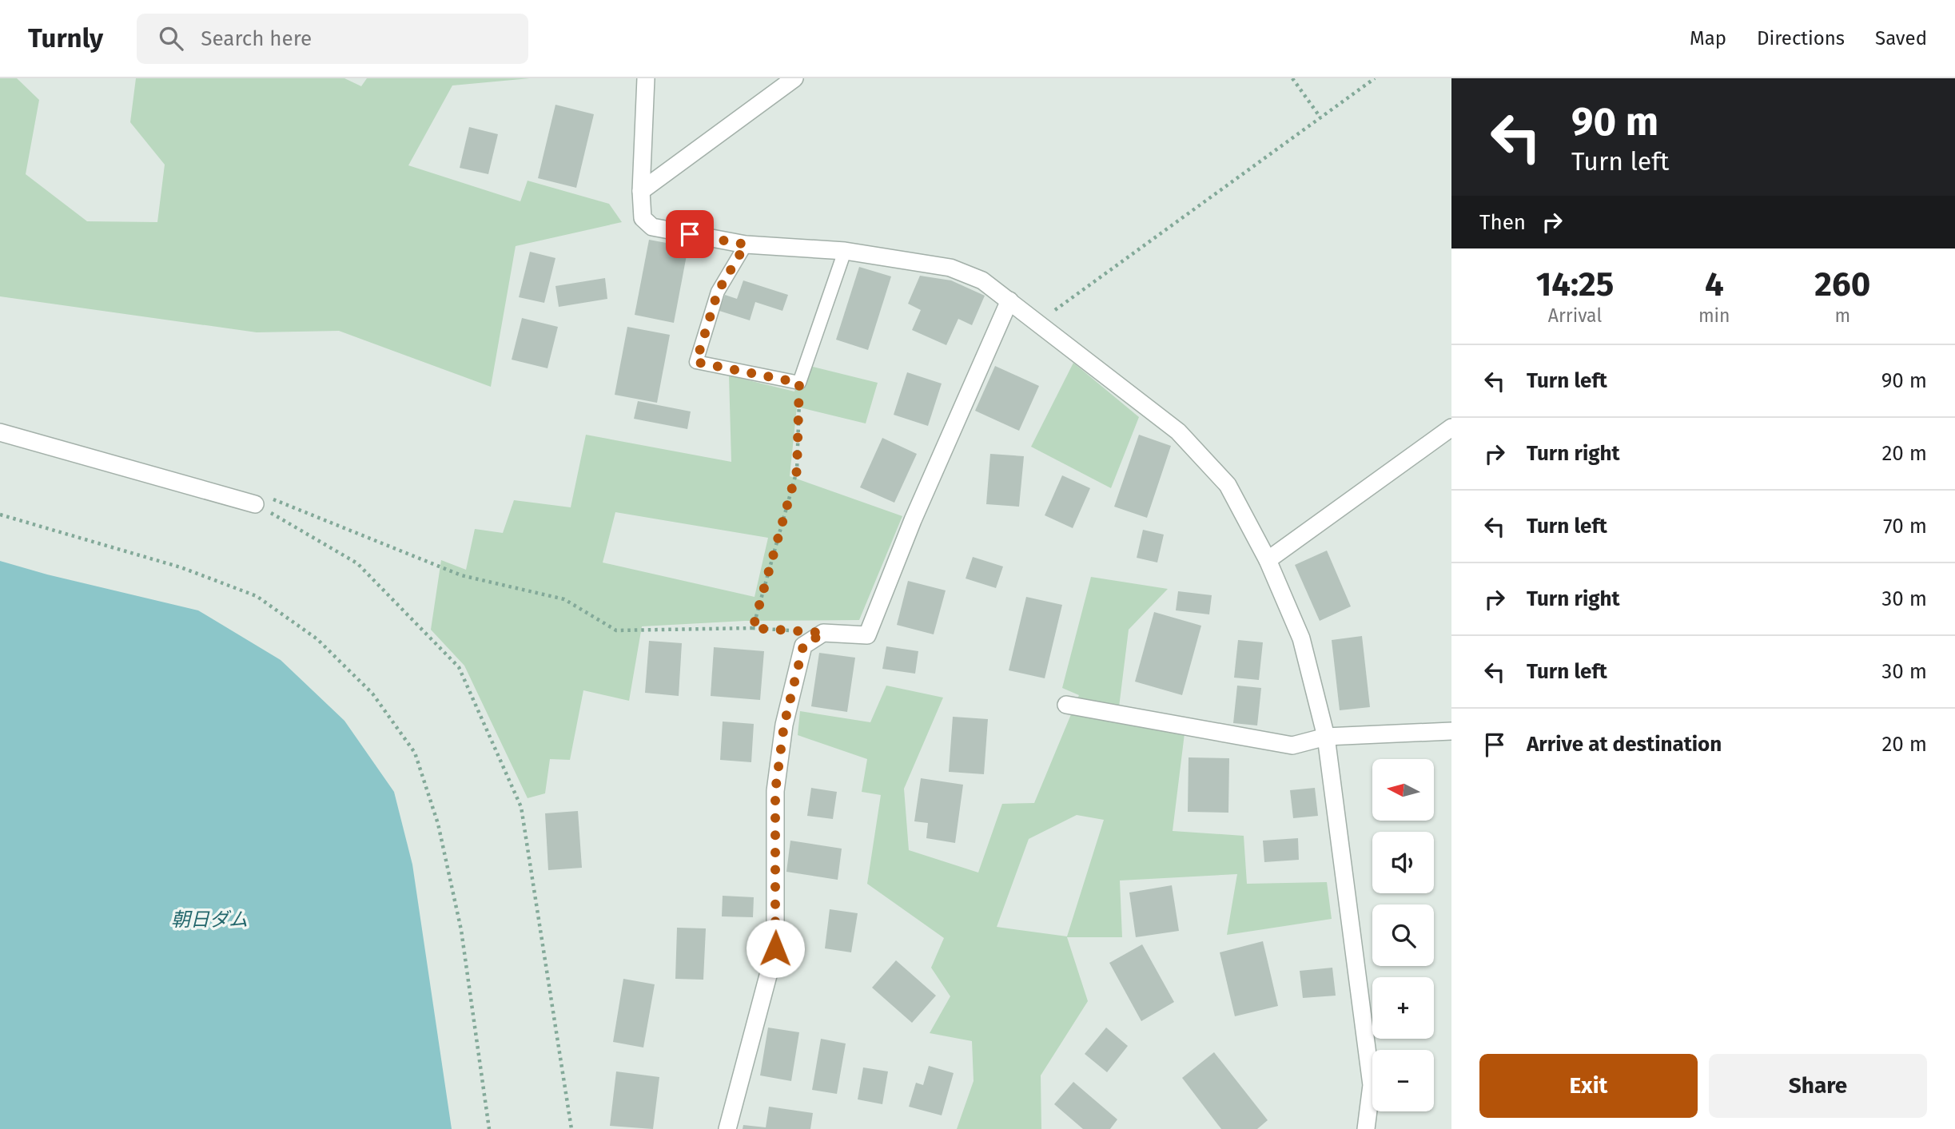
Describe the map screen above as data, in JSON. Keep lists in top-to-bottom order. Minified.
{"water":["朝日ダム"],"north":"left","page":{"header":"Turnly","search":"Search here","nav":["Map","Directions","Saved"],"turn":["90 m","Turn left"],"then":"Then","eta":["14:25","Arrival","4","min","260","m"],"list":[{"name":"Turn left","value":"90 m"},{"name":"Turn right","value":"20 m"},{"name":"Turn left","value":"70 m"},{"name":"Turn right","value":"30 m"},{"name":"Turn left","value":"30 m"},{"name":"Arrive at destination","value":"20 m"}],"map_buttons":["+","−"],"buttons":["Exit","Share"]}}
